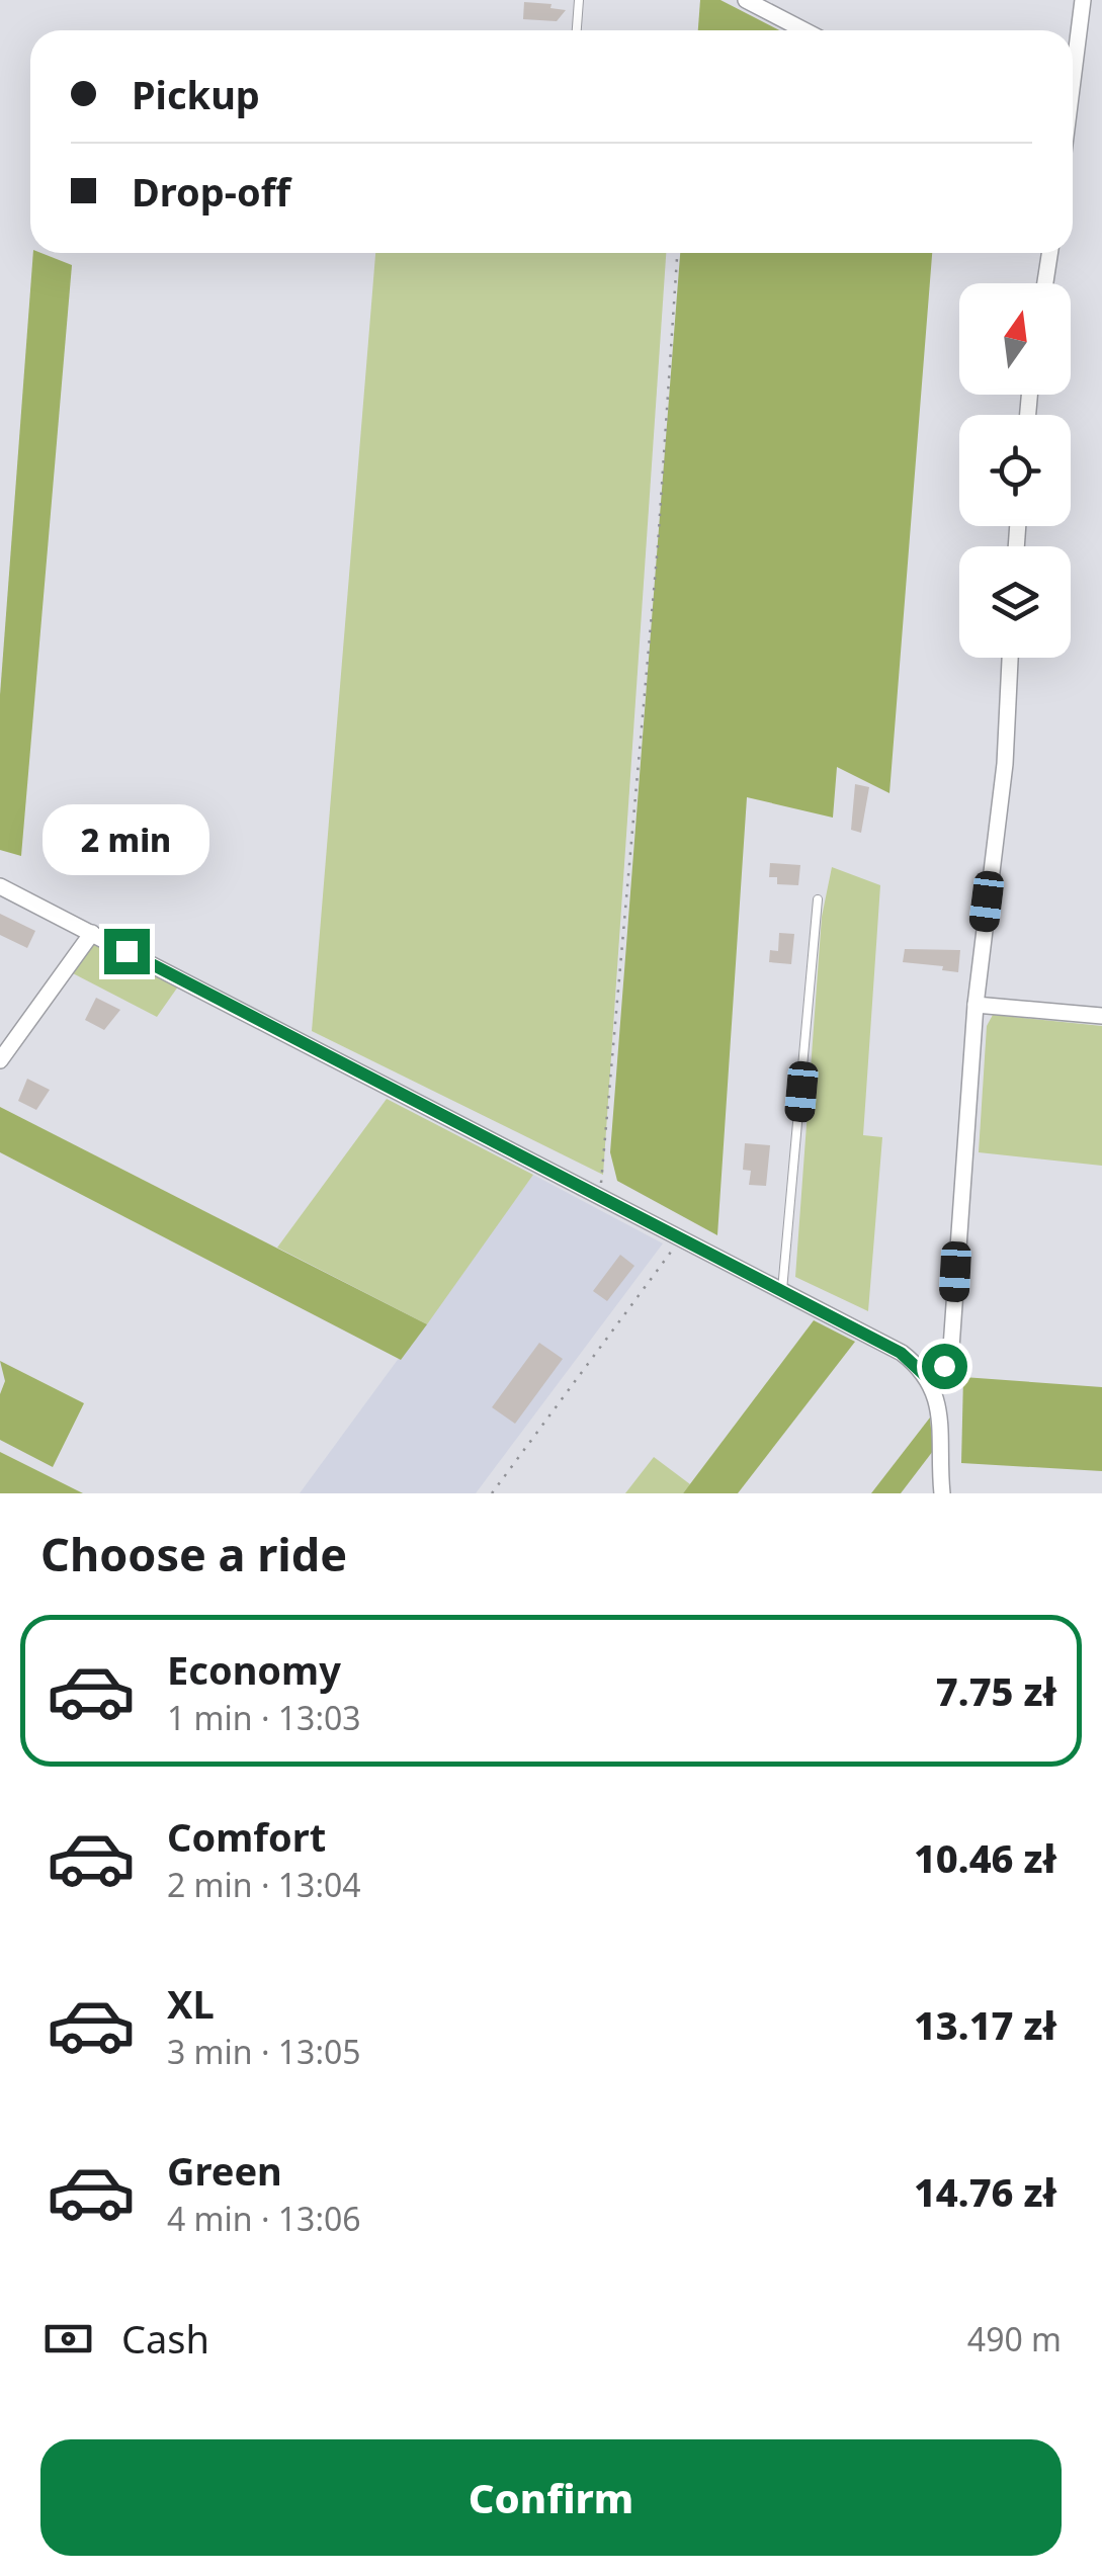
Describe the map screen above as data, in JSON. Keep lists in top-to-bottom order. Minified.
{"north":"top","page":{"banner":["Pickup","Drop-off"],"bubble":"2 min","heading":"Choose a ride","list":[{"name":"Economy","note":"1 min · 13:03","value":"7.75 zł"},{"name":"Comfort","note":"2 min · 13:04","value":"10.46 zł"},{"name":"XL","note":"3 min · 13:05","value":"13.17 zł"},{"name":"Green","note":"4 min · 13:06","value":"14.76 zł"}],"pay":["Cash","490 m"],"buttons":"Confirm"}}
